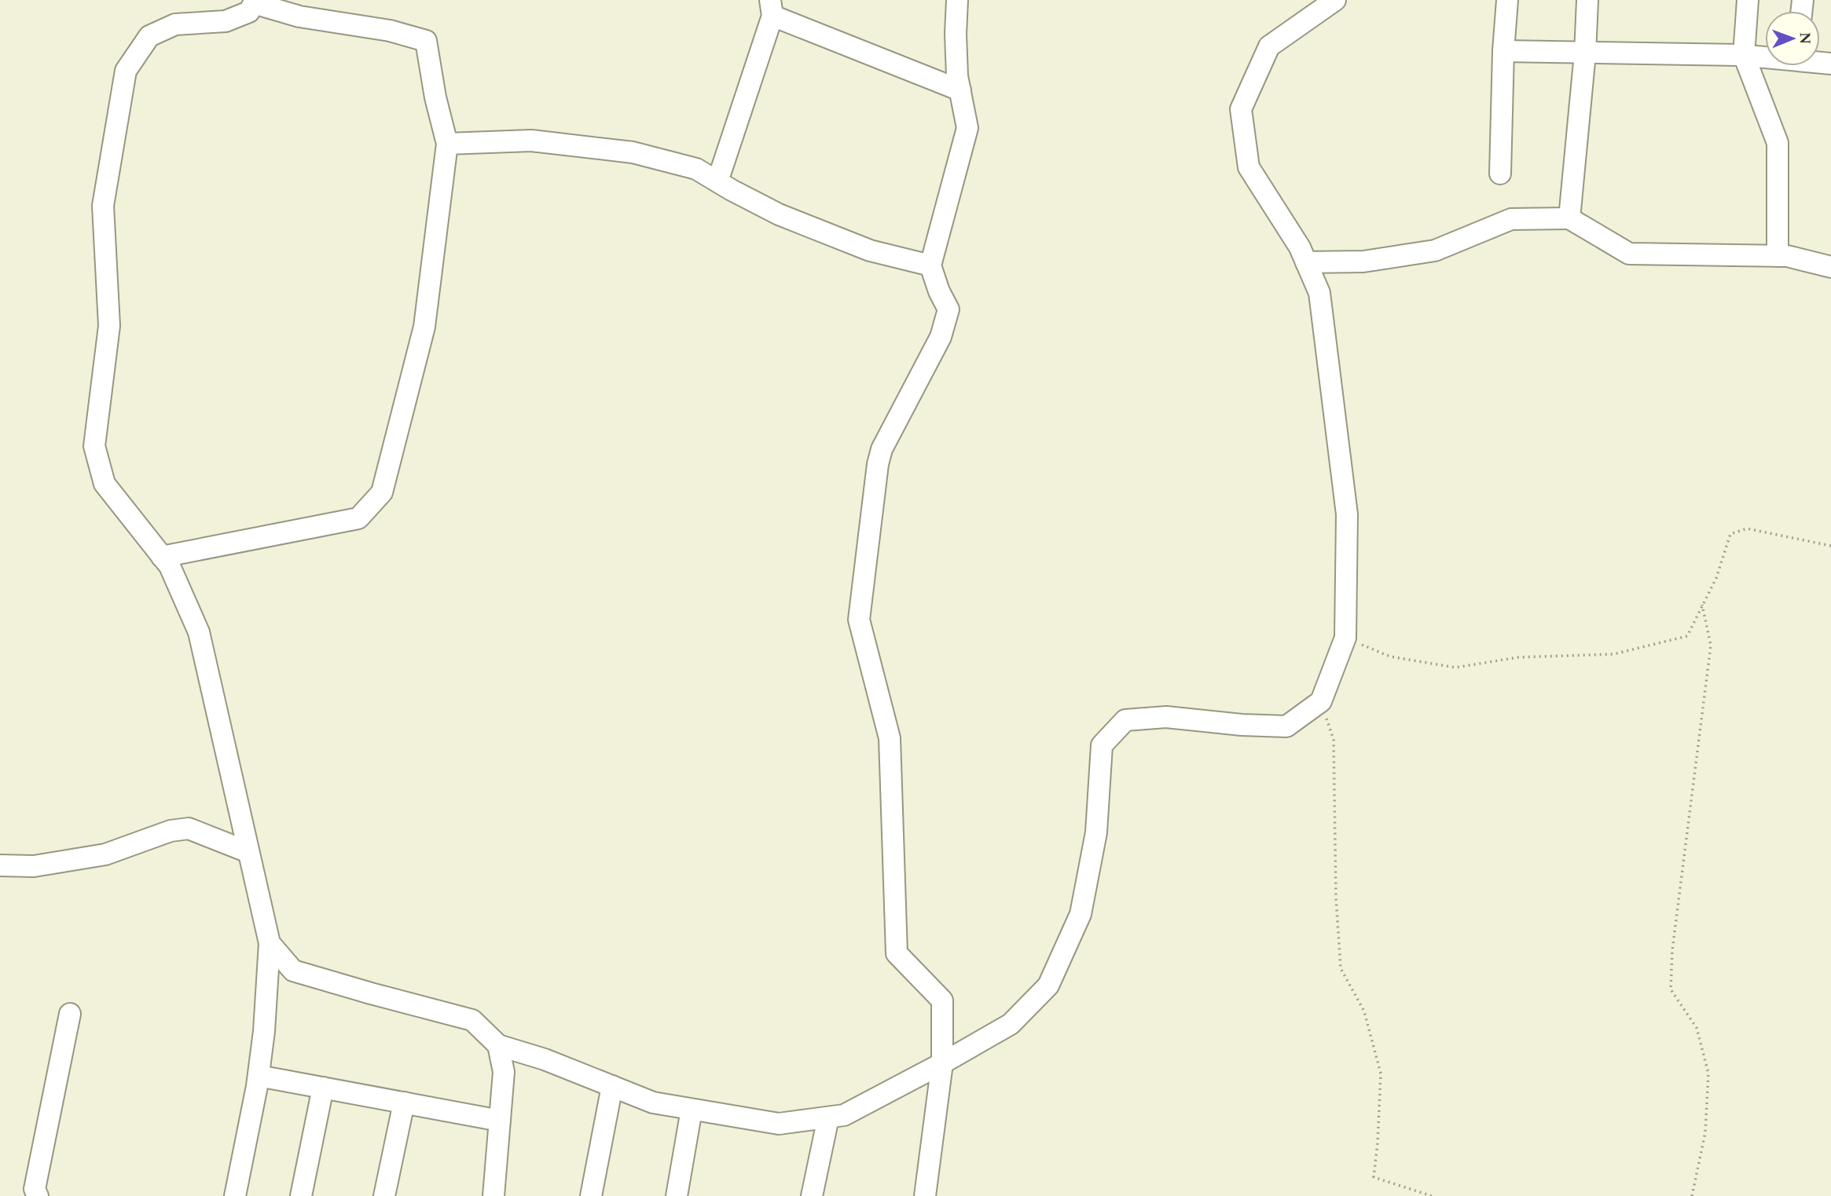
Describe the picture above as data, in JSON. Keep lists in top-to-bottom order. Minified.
{"north":"right"}
